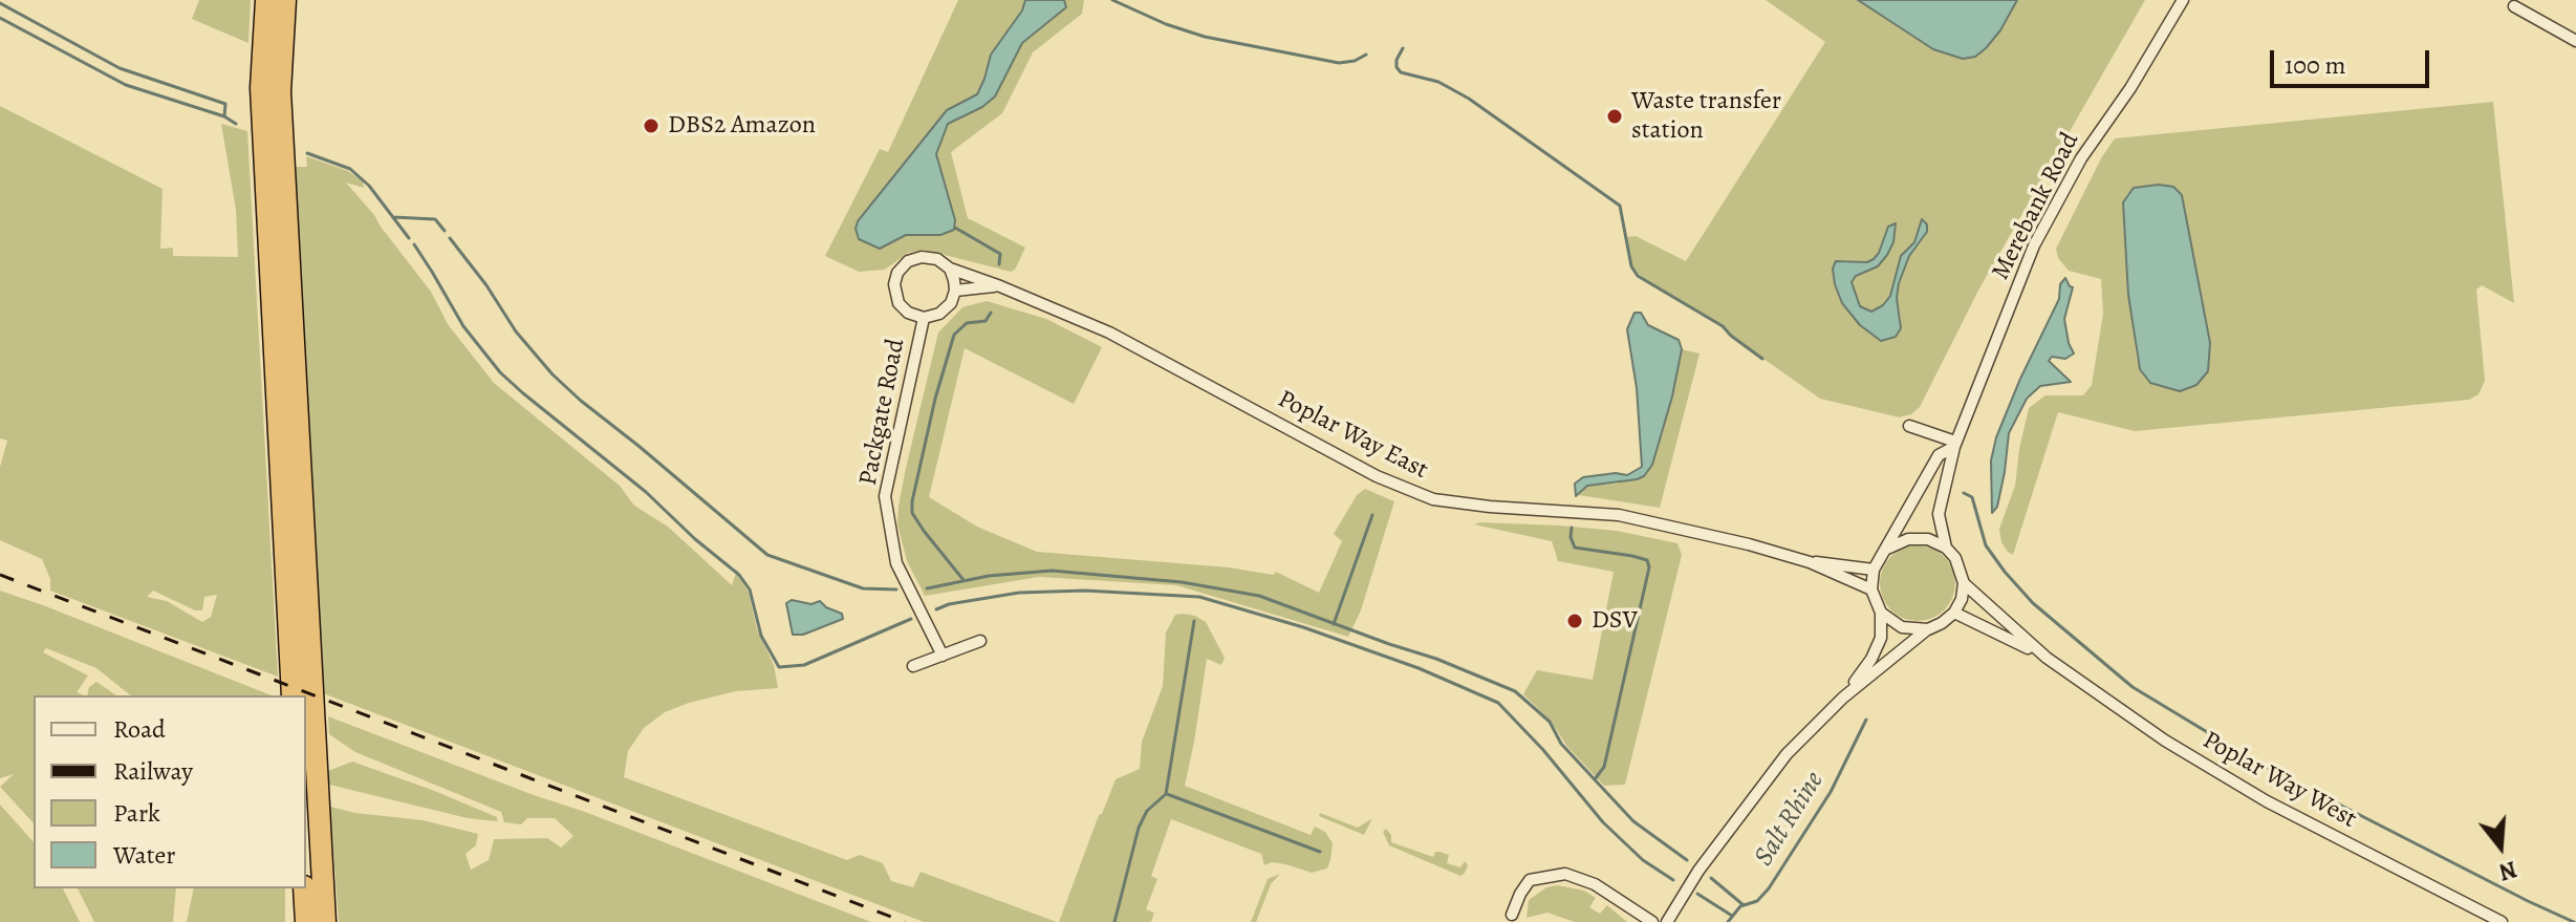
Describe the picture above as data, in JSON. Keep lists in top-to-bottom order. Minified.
{"streets":{"street":["Merebank Road","Packgate Road","Poplar Way East","Poplar Way West"]},"crossings":[["Merebank Road","Poplar Way East"],["Merebank Road","Poplar Way West"],["Packgate Road","Poplar Way East"],["Poplar Way East","Poplar Way West"]],"water":["Salt Rhine"],"places":["Waste transfer station","DBS2 Amazon","DSV"],"legend":["Road","Railway","Park","Water"],"scale_bar":"100 m","north":"bottom"}
